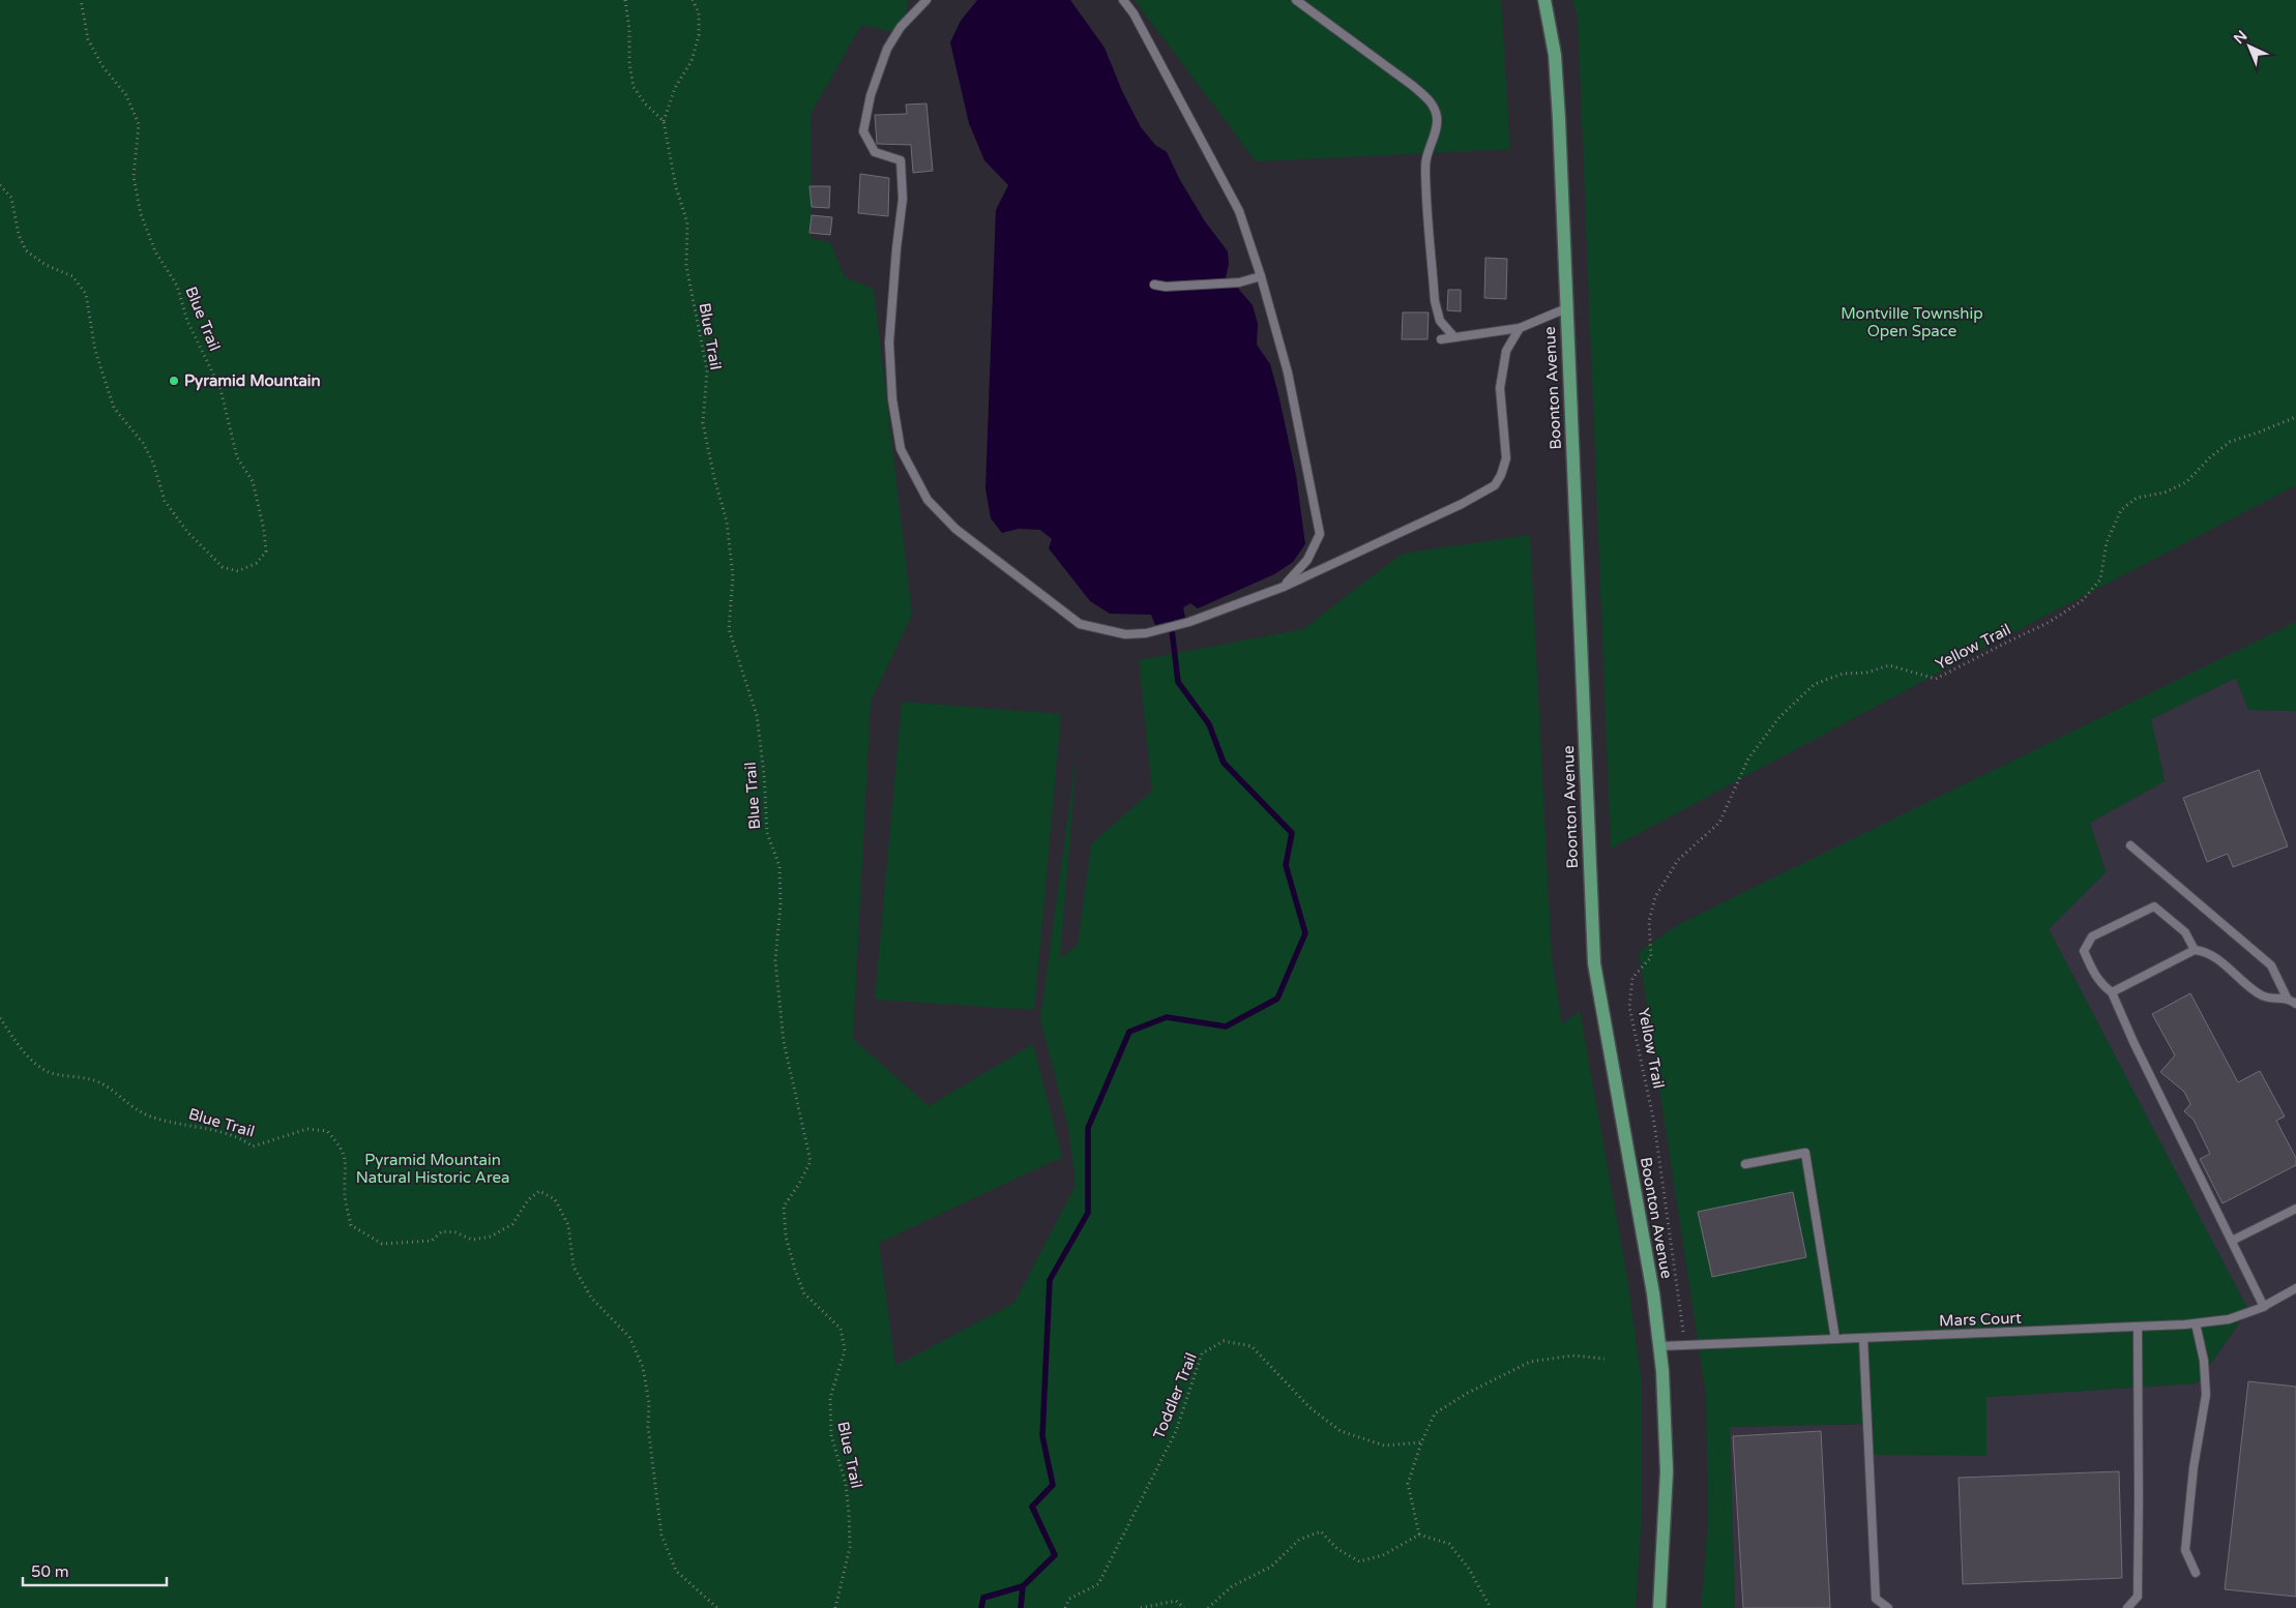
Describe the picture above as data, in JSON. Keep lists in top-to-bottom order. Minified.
{"streets":{"main road":["Boonton Avenue"],"lane":["Mars Court"],"path":["Blue Trail","Yellow Trail","Toddler Trail"]},"crossings":[["Boonton Avenue","Yellow Trail"],["Boonton Avenue","Mars Court"],["Yellow Trail","Mars Court"]],"parks":["Montville Township Open Space","Pyramid Mountain Natural Historic Area"],"places":["Pyramid Mountain"],"scale_bar":"50 m","north":"top left"}
